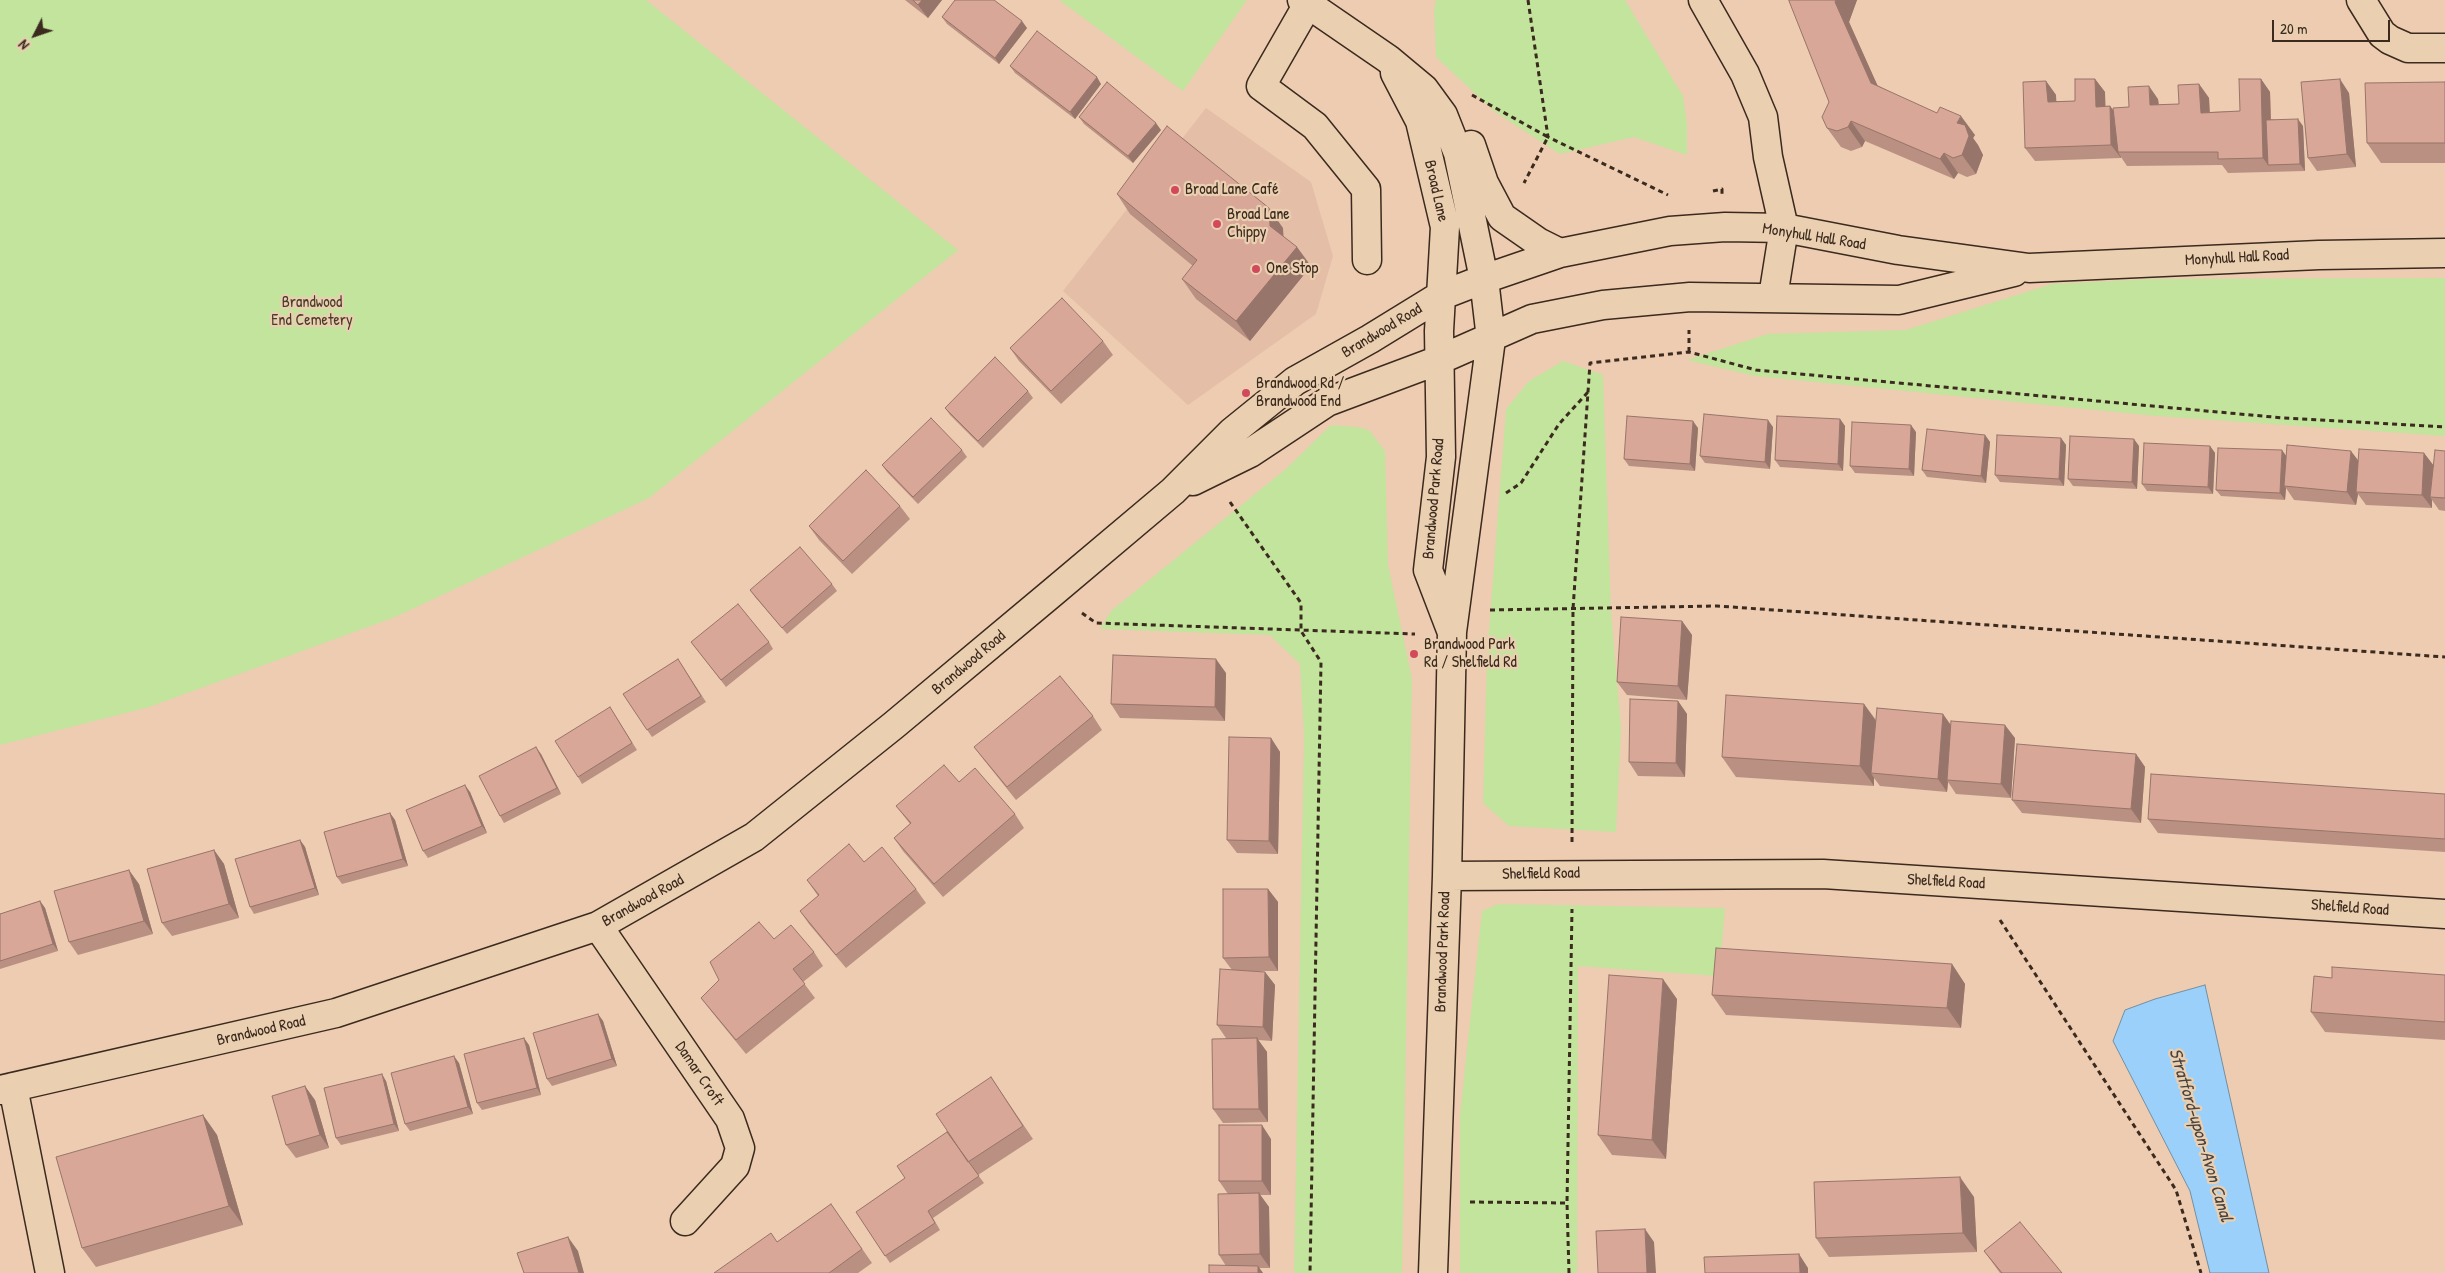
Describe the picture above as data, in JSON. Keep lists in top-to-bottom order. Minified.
{"streets":{"street":["Broad Lane","Monyhull Hall Road","Brandwood Road","Brandwood Park Road","Shelfield Road","Damar Croft"]},"crossings":[["Broad Lane","Monyhull Hall Road"],["Broad Lane","Brandwood Road"],["Broad Lane","Brandwood Park Road"],["Monyhull Hall Road","Brandwood Road"],["Monyhull Hall Road","Brandwood Park Road"],["Brandwood Road","Brandwood Park Road"],["Brandwood Road","Damar Croft"],["Brandwood Park Road","Shelfield Road"]],"water":["Stratford-upon-Avon Canal"],"parks":["Brandwood End Cemetery"],"places":["Broad Lane Café","Broad Lane Chippy","One Stop","Brandwood Rd / Brandwood End","Brandwood Park Rd / Shelfield Rd"],"scale_bar":"20 m","north":"bottom left"}
